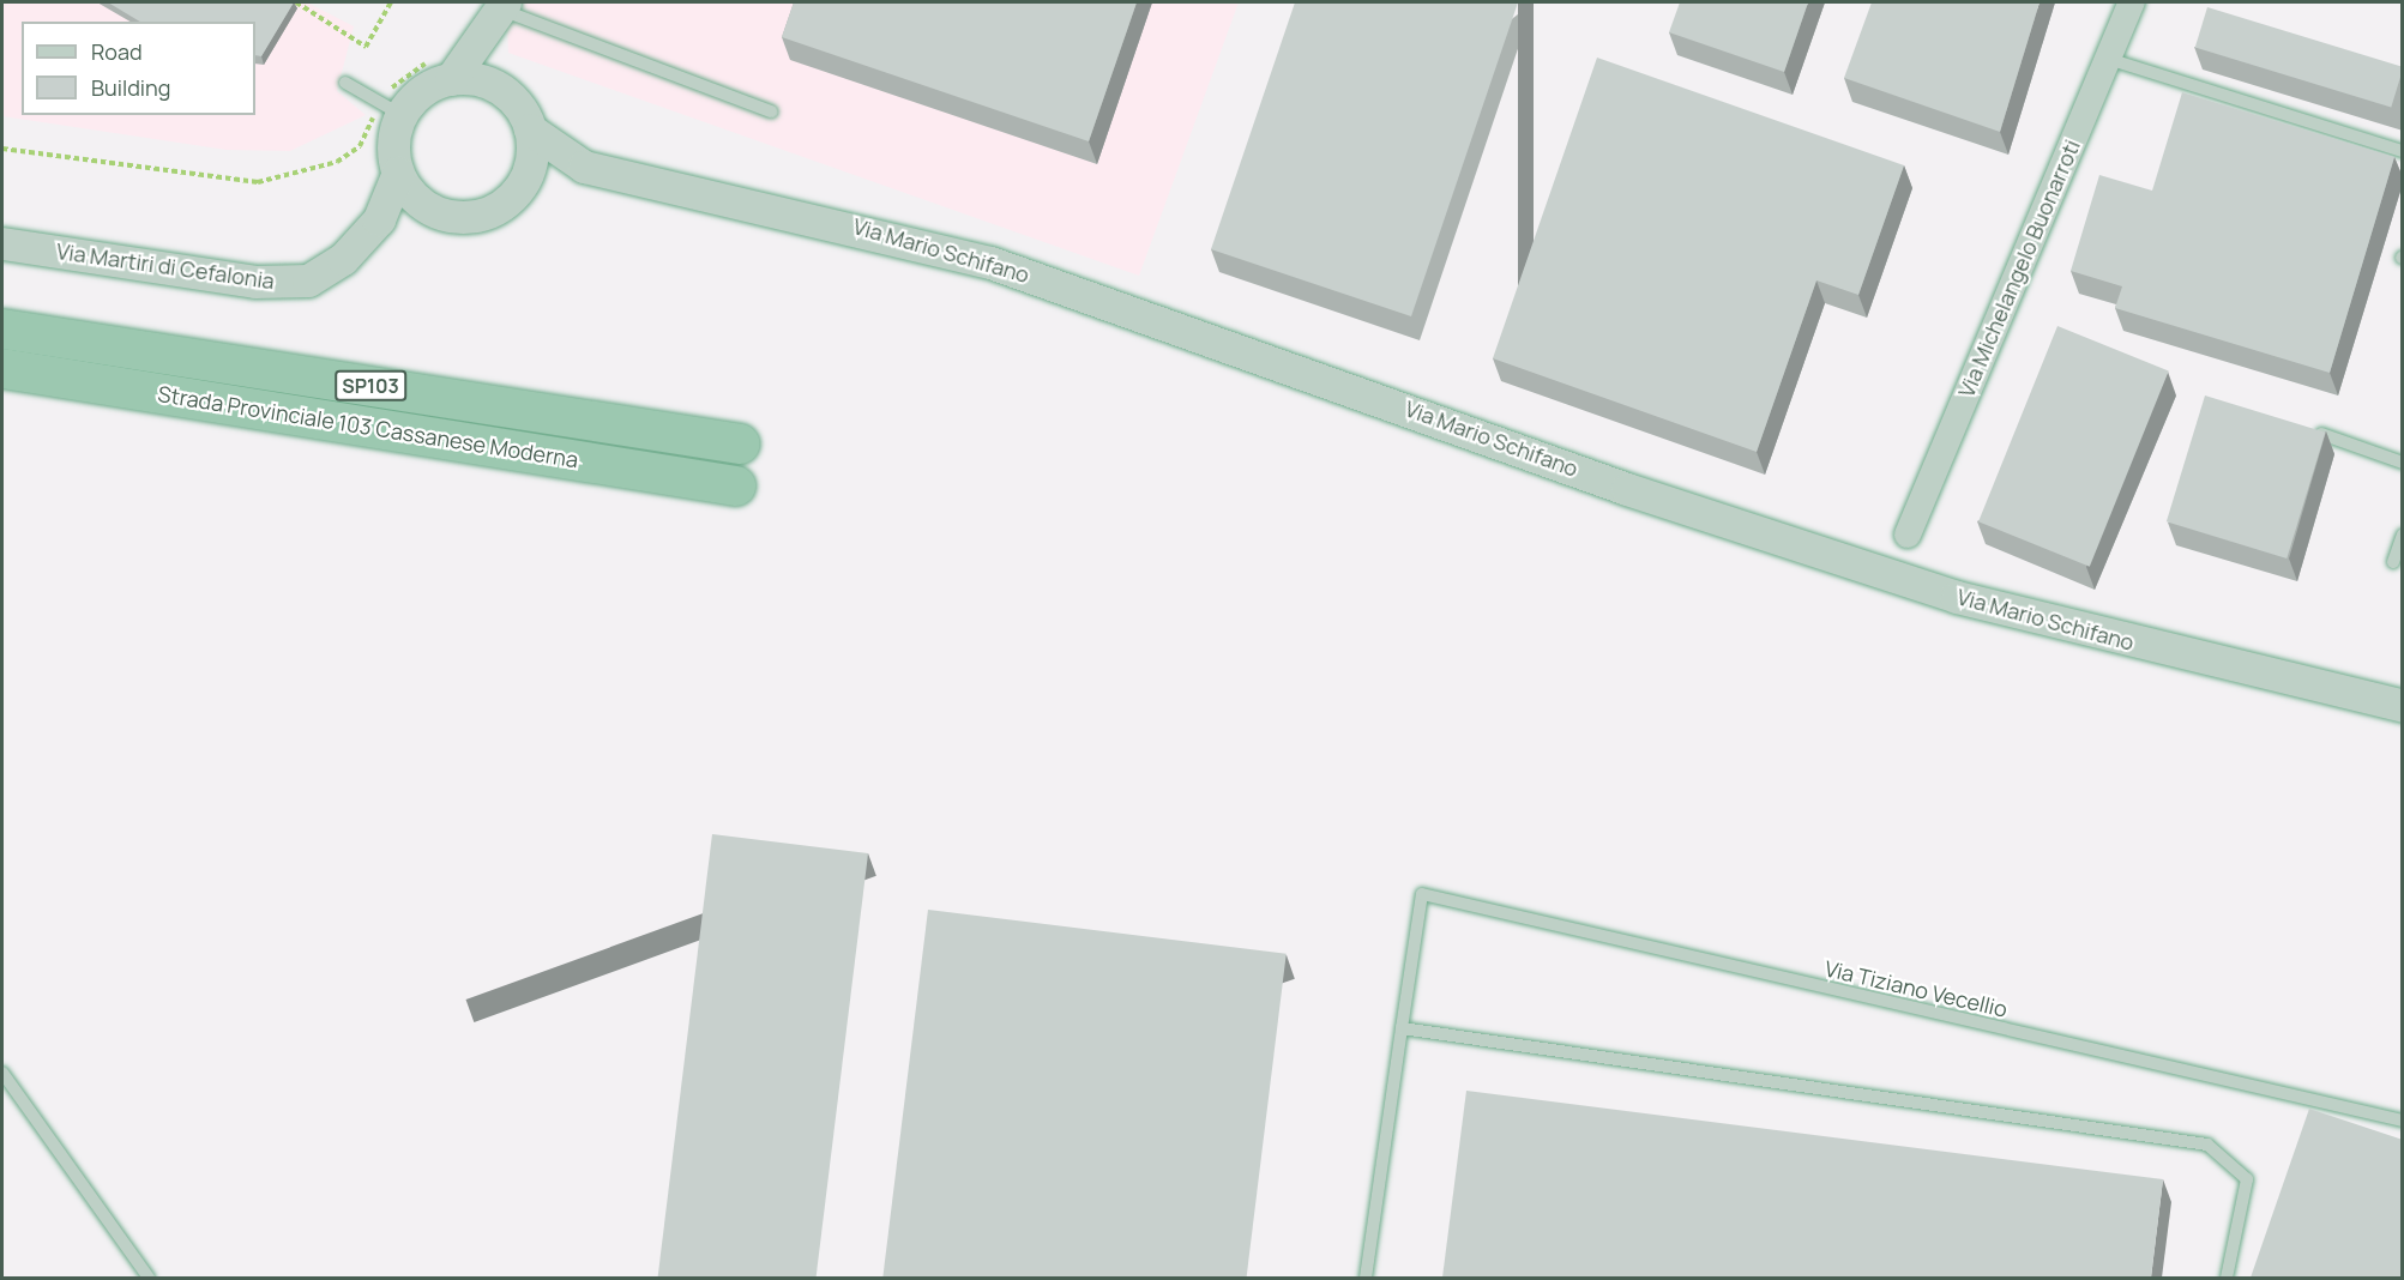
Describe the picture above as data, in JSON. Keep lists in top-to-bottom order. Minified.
{"streets":{"highway":["SP103","Strada Provinciale 103 Cassanese Moderna"],"street":["Via Mario Schifano","Via Martiri di Cefalonia","Via Michelangelo Buonarroti"],"lane":["Via Tiziano Vecellio"]},"crossings":[["Via Mario Schifano","Via Martiri di Cefalonia"]],"legend":["Road","Building"]}
